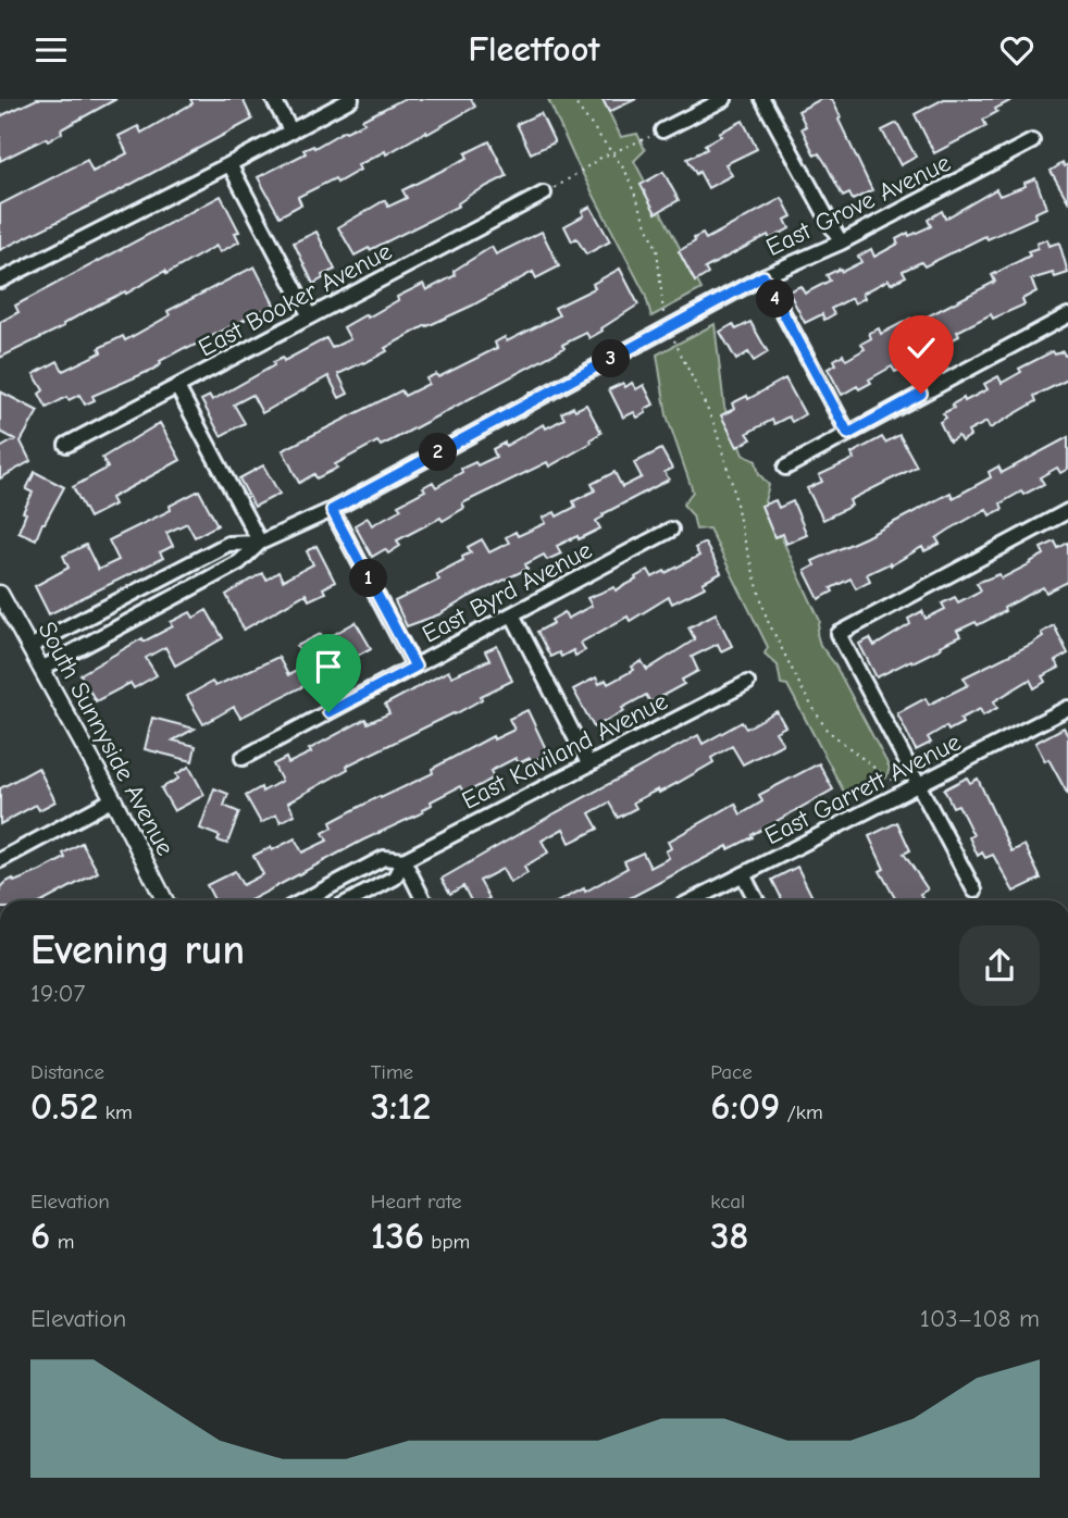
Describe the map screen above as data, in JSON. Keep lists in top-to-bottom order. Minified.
{"streets":{"street":["East Grove Avenue","East Booker Avenue","East Byrd Avenue","South Sunnyside Avenue","East Kaviland Avenue","East Garrett Avenue"]},"crossings":[["East Grove Avenue","South Sunnyside Avenue"]],"page":{"header":"Fleetfoot","pins":["4","3","2","1"],"heading":["Evening run","19:07"],"stats":[["Distance","0.52 km"],["Time","3:12"],["Pace","6:09 /km"],["Elevation","6 m"],["Heart rate","136 bpm"],["kcal","38"]],"chart":["Elevation","103–108 m"]}}
